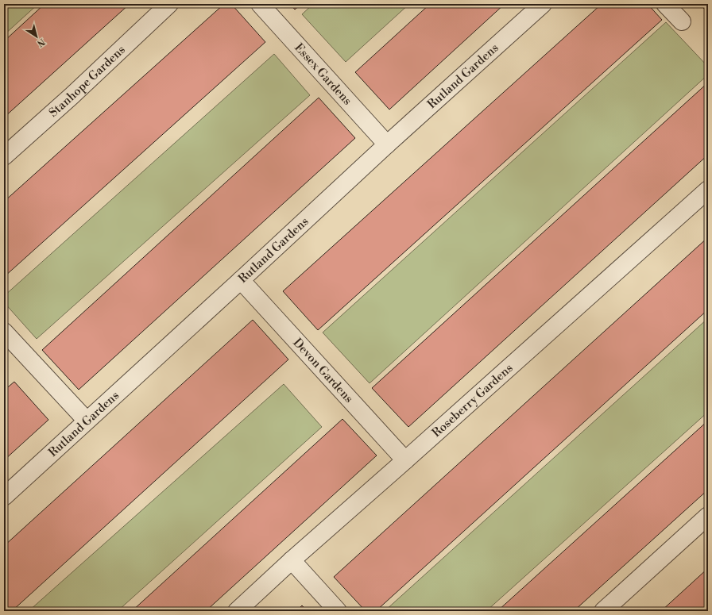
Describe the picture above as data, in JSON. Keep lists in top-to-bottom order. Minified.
{"streets":{"street":["Essex Gardens","Rutland Gardens","Stanhope Gardens","Devon Gardens","Roseberry Gardens"]},"crossings":[["Essex Gardens","Rutland Gardens"],["Rutland Gardens","Devon Gardens"],["Devon Gardens","Roseberry Gardens"]],"north":"bottom right"}
